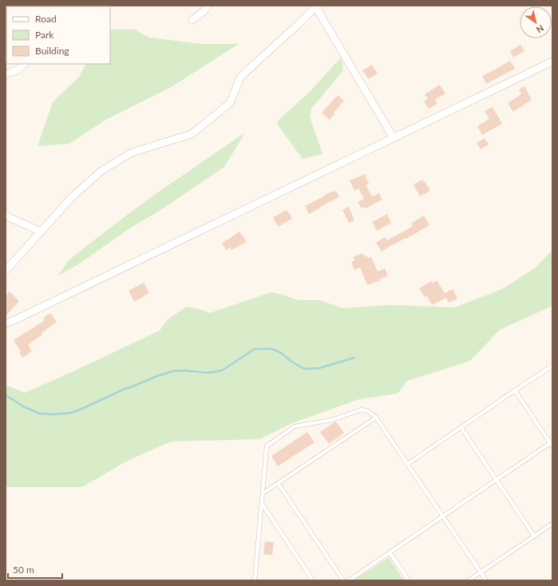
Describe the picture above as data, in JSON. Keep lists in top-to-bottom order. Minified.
{"legend":["Road","Park","Building"],"scale_bar":"50 m","north":"bottom right"}
